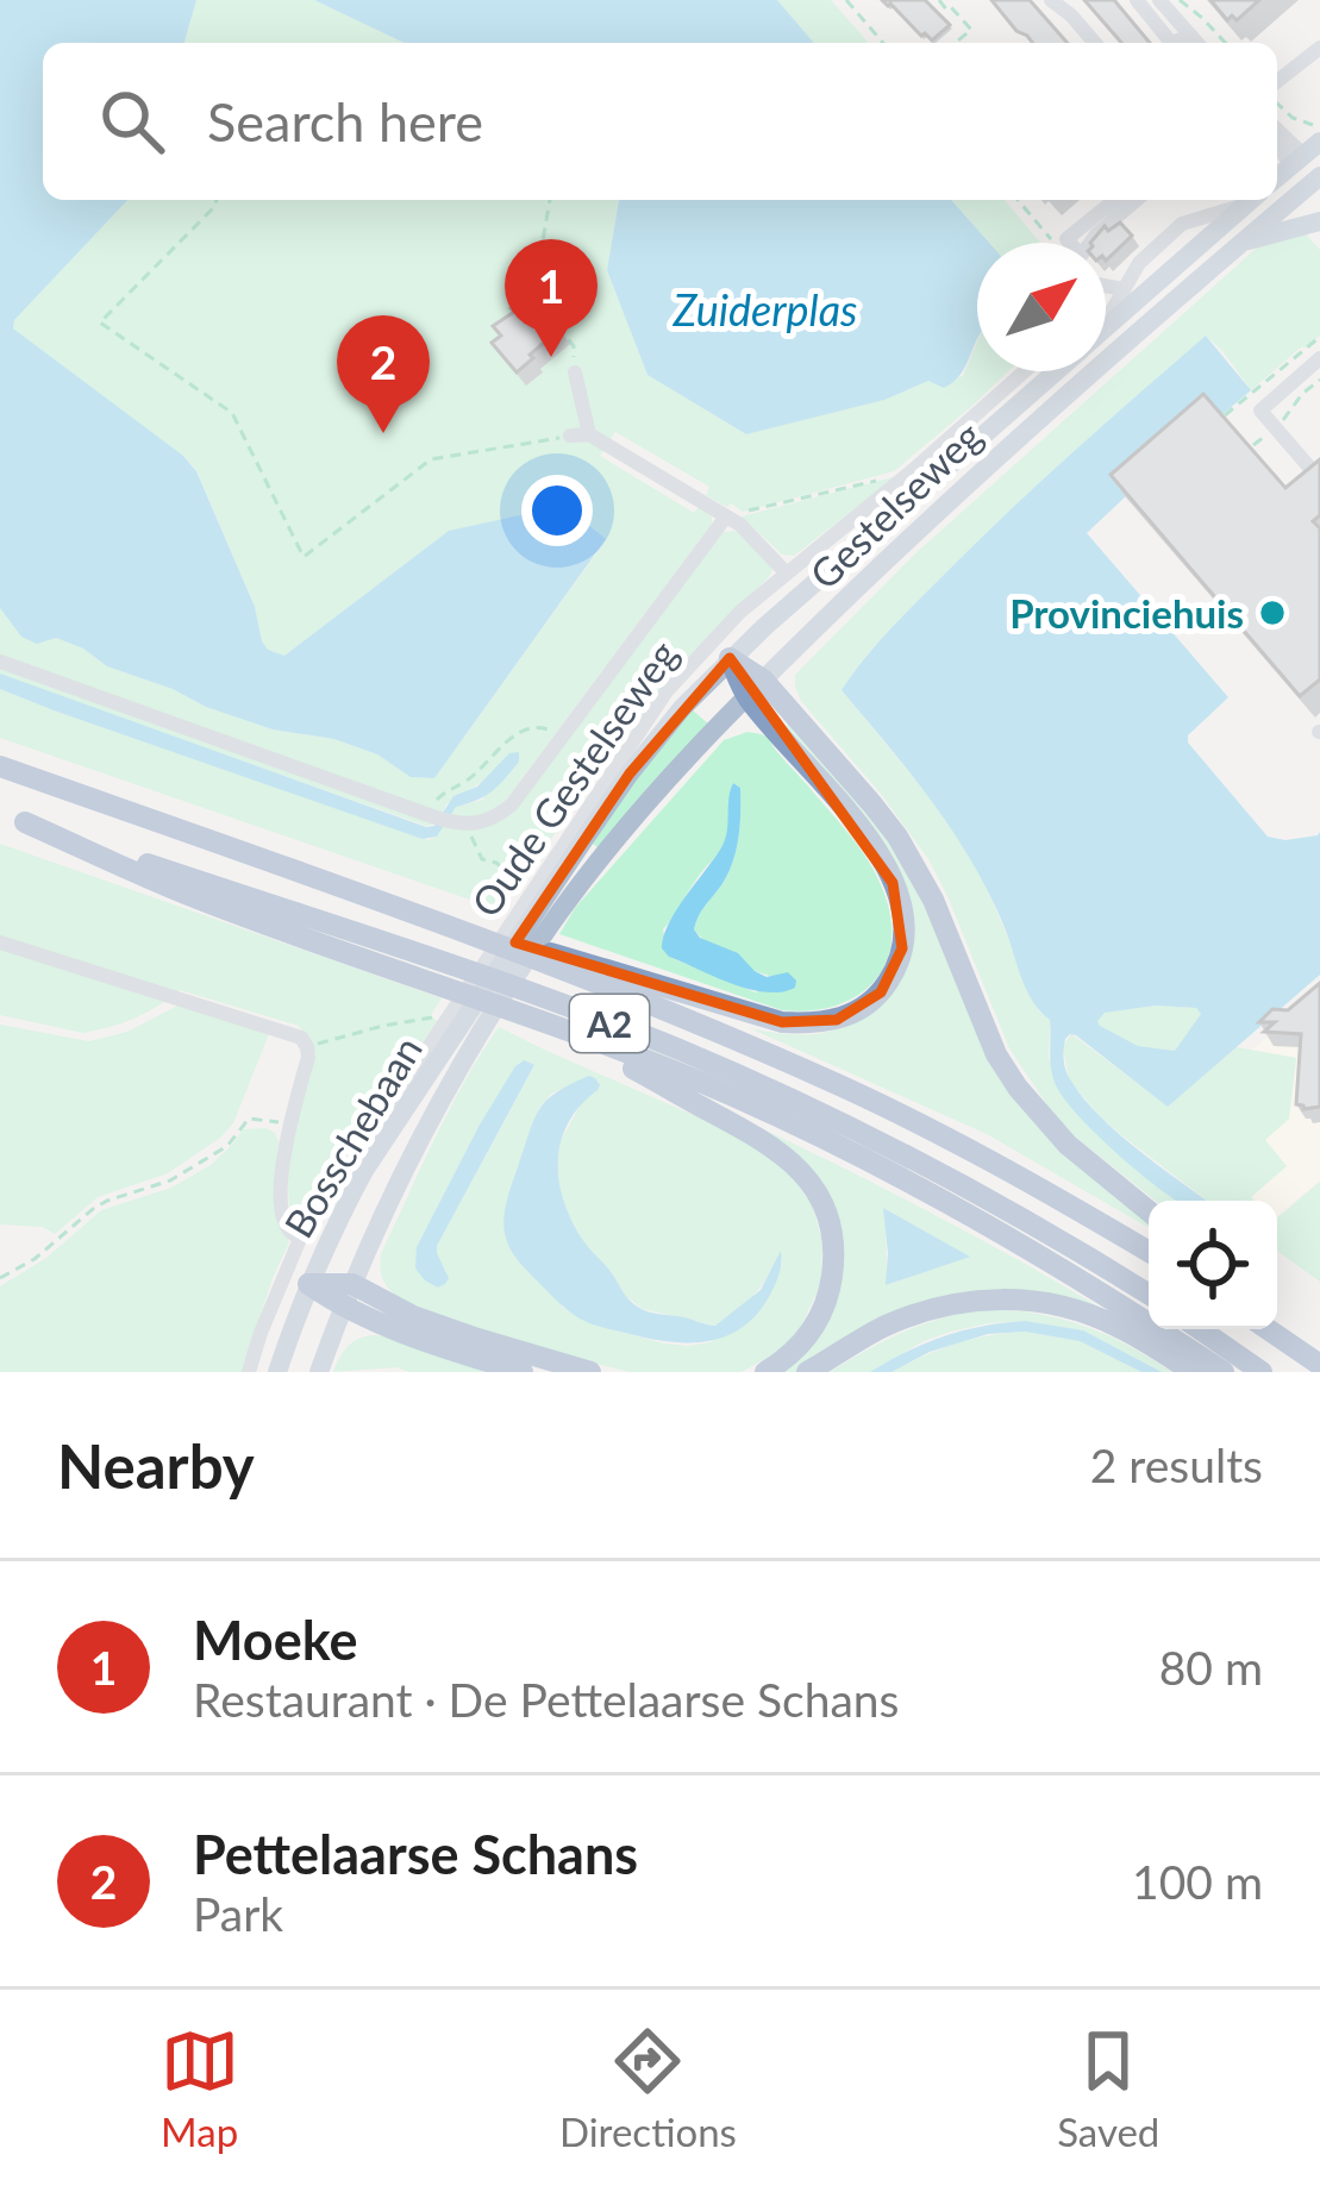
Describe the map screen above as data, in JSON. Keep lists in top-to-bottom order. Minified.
{"streets":{"highway":["A2"],"main road":["Gestelseweg","Bosschebaan"],"street":["Oude Gestelseweg"]},"crossings":[["Gestelseweg","Oude Gestelseweg"],["Gestelseweg","A2"]],"water":["Zuiderplas"],"places":["Provinciehuis"],"north":"top right","page":{"search":"Search here","pins":["1","2"],"heading":["Nearby","2 results"],"list":[{"mark":"1","name":"Moeke","note":"Restaurant · De Pettelaarse Schans","value":"80 m"},{"mark":"2","name":"Pettelaarse Schans","note":"Park","value":"100 m"}],"nav":["Map","Directions","Saved"]}}
